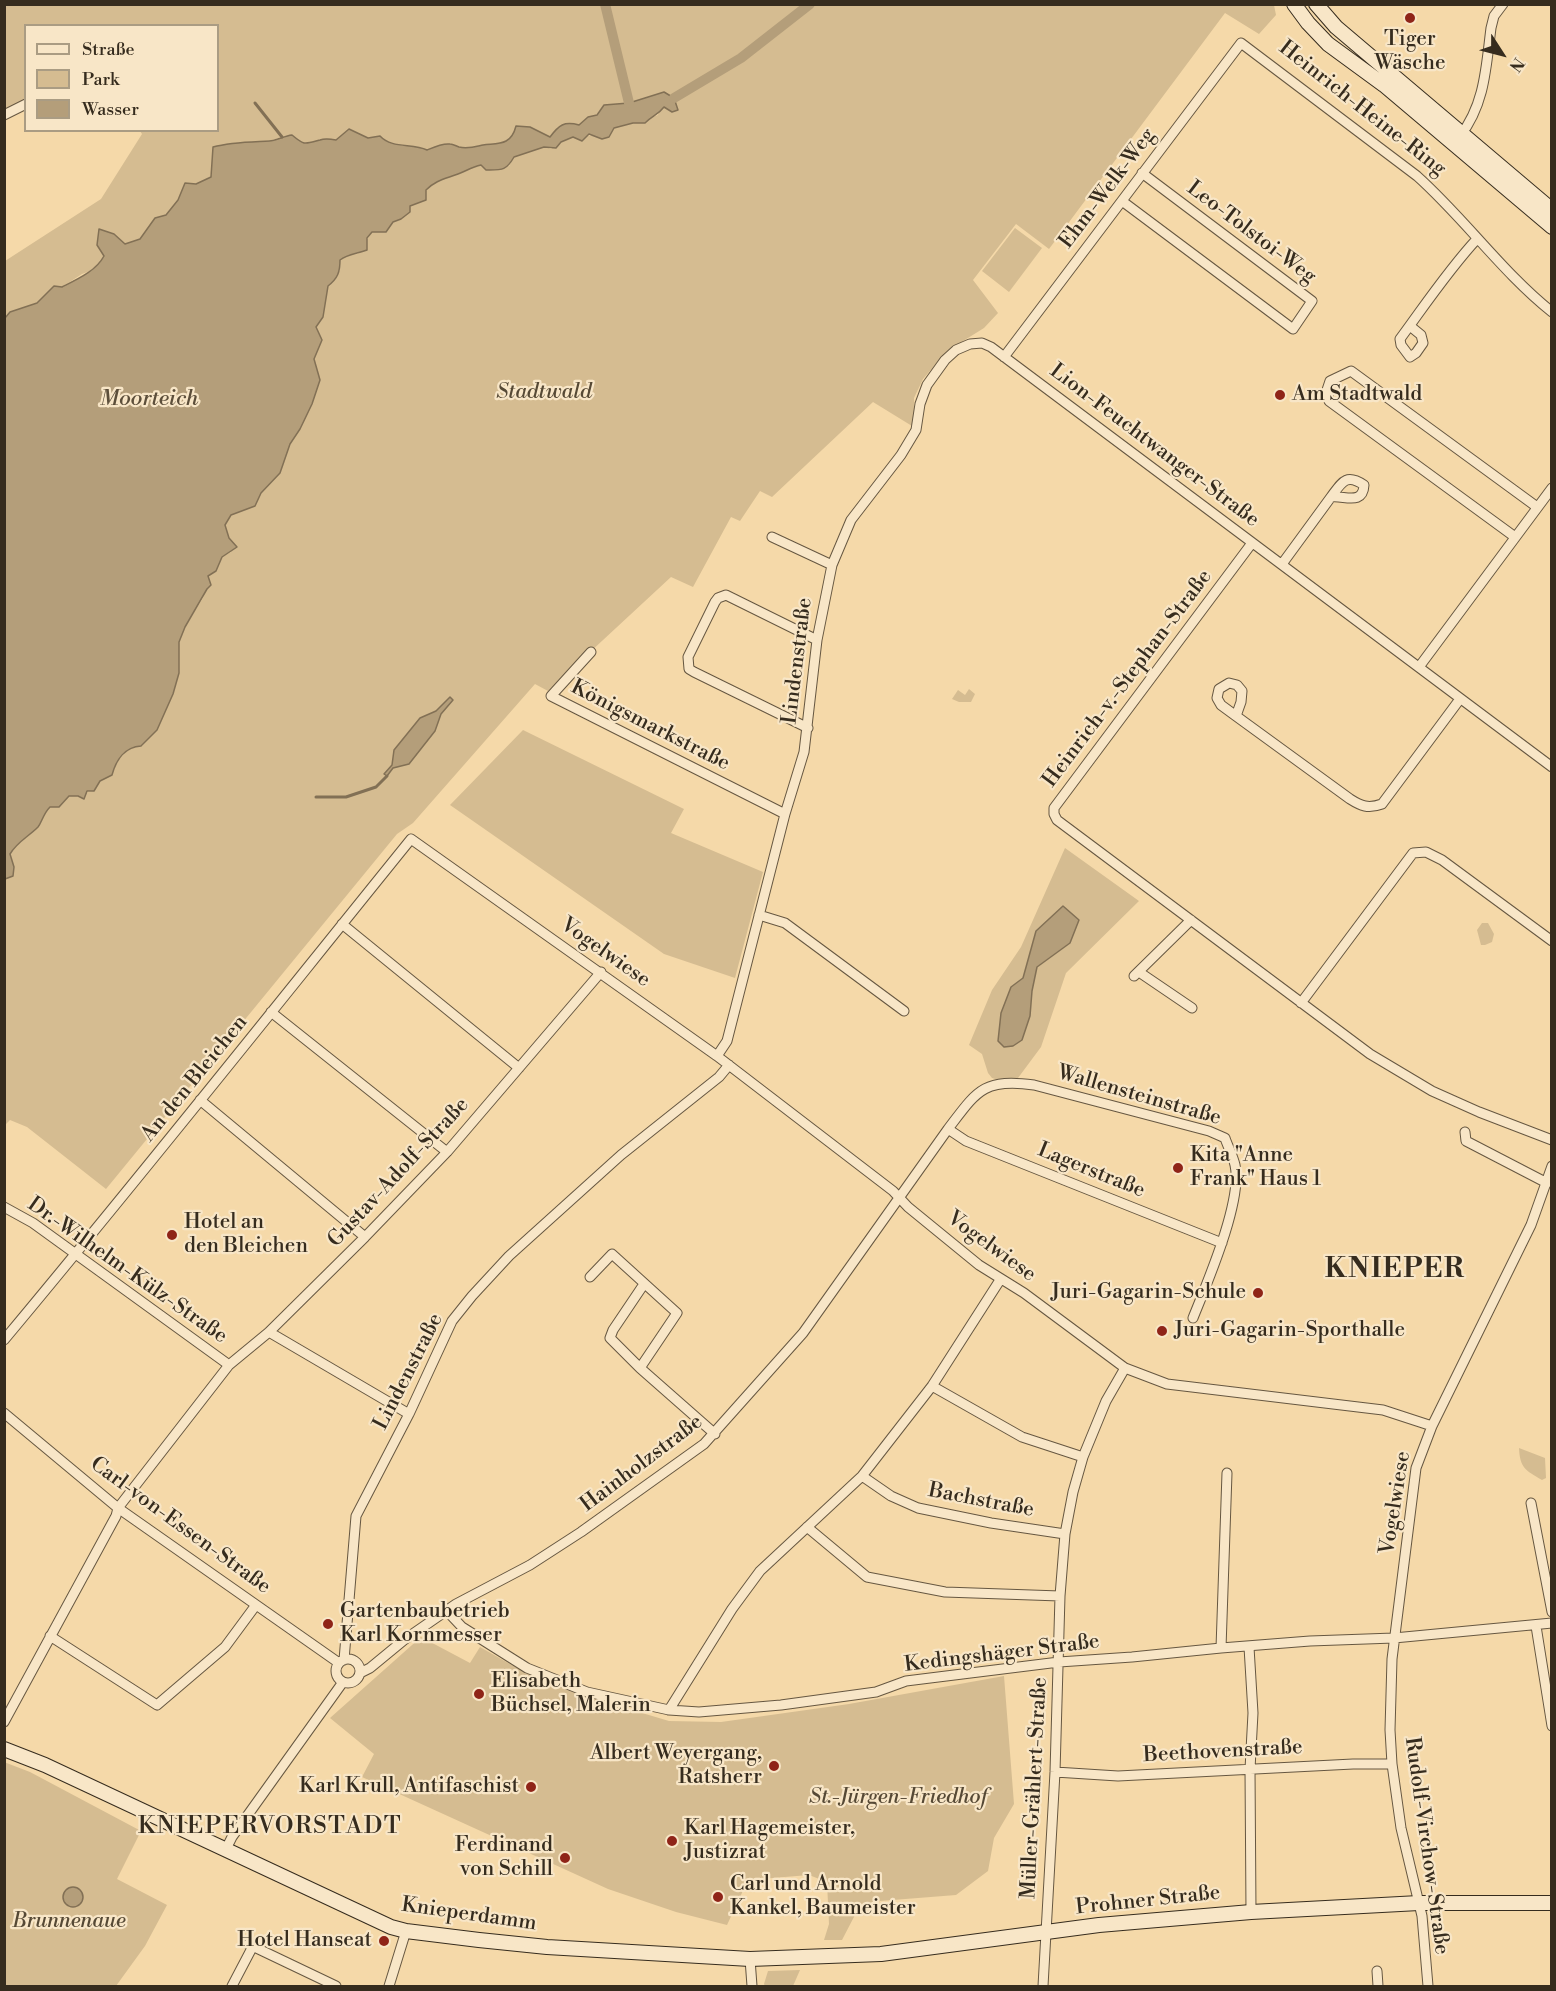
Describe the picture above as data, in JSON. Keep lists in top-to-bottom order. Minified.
{"streets":{"main road":["Heinrich-Heine-Ring","Prohner Straße","Knieperdamm"],"street":["Ehm-Welk-Weg","Leo-Tolstoi-Weg","Lion-Feuchtwanger-Straße","Lindenstraße","Heinrich-v.-Stephan-Straße","Königsmarkstraße","Vogelwiese","An den Bleichen","Wallensteinstraße","Lagerstraße","Gustav-Adolf-Straße","Dr.-Wilhelm-Külz-Straße","Hainholzstraße","Bachstraße","Carl-von-Essen-Straße","Kedingshäger Straße","Beethovenstraße","Müller-Grählert-Straße","Rudolf-Virchow-Straße"]},"crossings":[["Heinrich-Heine-Ring","Ehm-Welk-Weg"],["Ehm-Welk-Weg","Leo-Tolstoi-Weg"],["Ehm-Welk-Weg","Lion-Feuchtwanger-Straße"],["Ehm-Welk-Weg","Lindenstraße"],["Lion-Feuchtwanger-Straße","Lindenstraße"],["Lion-Feuchtwanger-Straße","Heinrich-v.-Stephan-Straße"],["Lindenstraße","Königsmarkstraße"],["Lindenstraße","Vogelwiese"],["Lindenstraße","Hainholzstraße"],["Lindenstraße","Carl-von-Essen-Straße"],["Vogelwiese","An den Bleichen"],["Vogelwiese","Gustav-Adolf-Straße"],["Vogelwiese","Hainholzstraße"],["Vogelwiese","Kedingshäger Straße"],["Vogelwiese","Müller-Grählert-Straße"],["Vogelwiese","Rudolf-Virchow-Straße"],["An den Bleichen","Dr.-Wilhelm-Külz-Straße"],["Wallensteinstraße","Lagerstraße"],["Wallensteinstraße","Hainholzstraße"],["Lagerstraße","Hainholzstraße"],["Gustav-Adolf-Straße","Dr.-Wilhelm-Külz-Straße"],["Gustav-Adolf-Straße","Carl-von-Essen-Straße"],["Hainholzstraße","Carl-von-Essen-Straße"],["Hainholzstraße","Kedingshäger Straße"],["Bachstraße","Müller-Grählert-Straße"],["Kedingshäger Straße","Müller-Grählert-Straße"],["Kedingshäger Straße","Rudolf-Virchow-Straße"],["Beethovenstraße","Müller-Grählert-Straße"],["Beethovenstraße","Rudolf-Virchow-Straße"],["Müller-Grählert-Straße","Prohner Straße"],["Rudolf-Virchow-Straße","Prohner Straße"],["Prohner Straße","Knieperdamm"]],"districts":["KNIEPER","KNIEPERVORSTADT"],"water":["Moorteich"],"parks":["Stadtwald","St.-Jürgen-Friedhof","Brunnenaue"],"places":["Tiger Wäsche","Am Stadtwald","Kita \"Anne Frank\" Haus 1","Hotel an den Bleichen","Juri-Gagarin-Schule","Juri-Gagarin-Sporthalle","Gartenbaubetrieb Karl Kornmesser","Elisabeth Büchsel, Malerin","Albert Weyergang, Ratsherr","Karl Krull, Antifaschist","Karl Hagemeister, Justizrat","Ferdinand von Schill","Carl und Arnold Kankel, Baumeister","Hotel Hanseat"],"legend":["Straße","Park","Wasser"],"north":"bottom right"}
